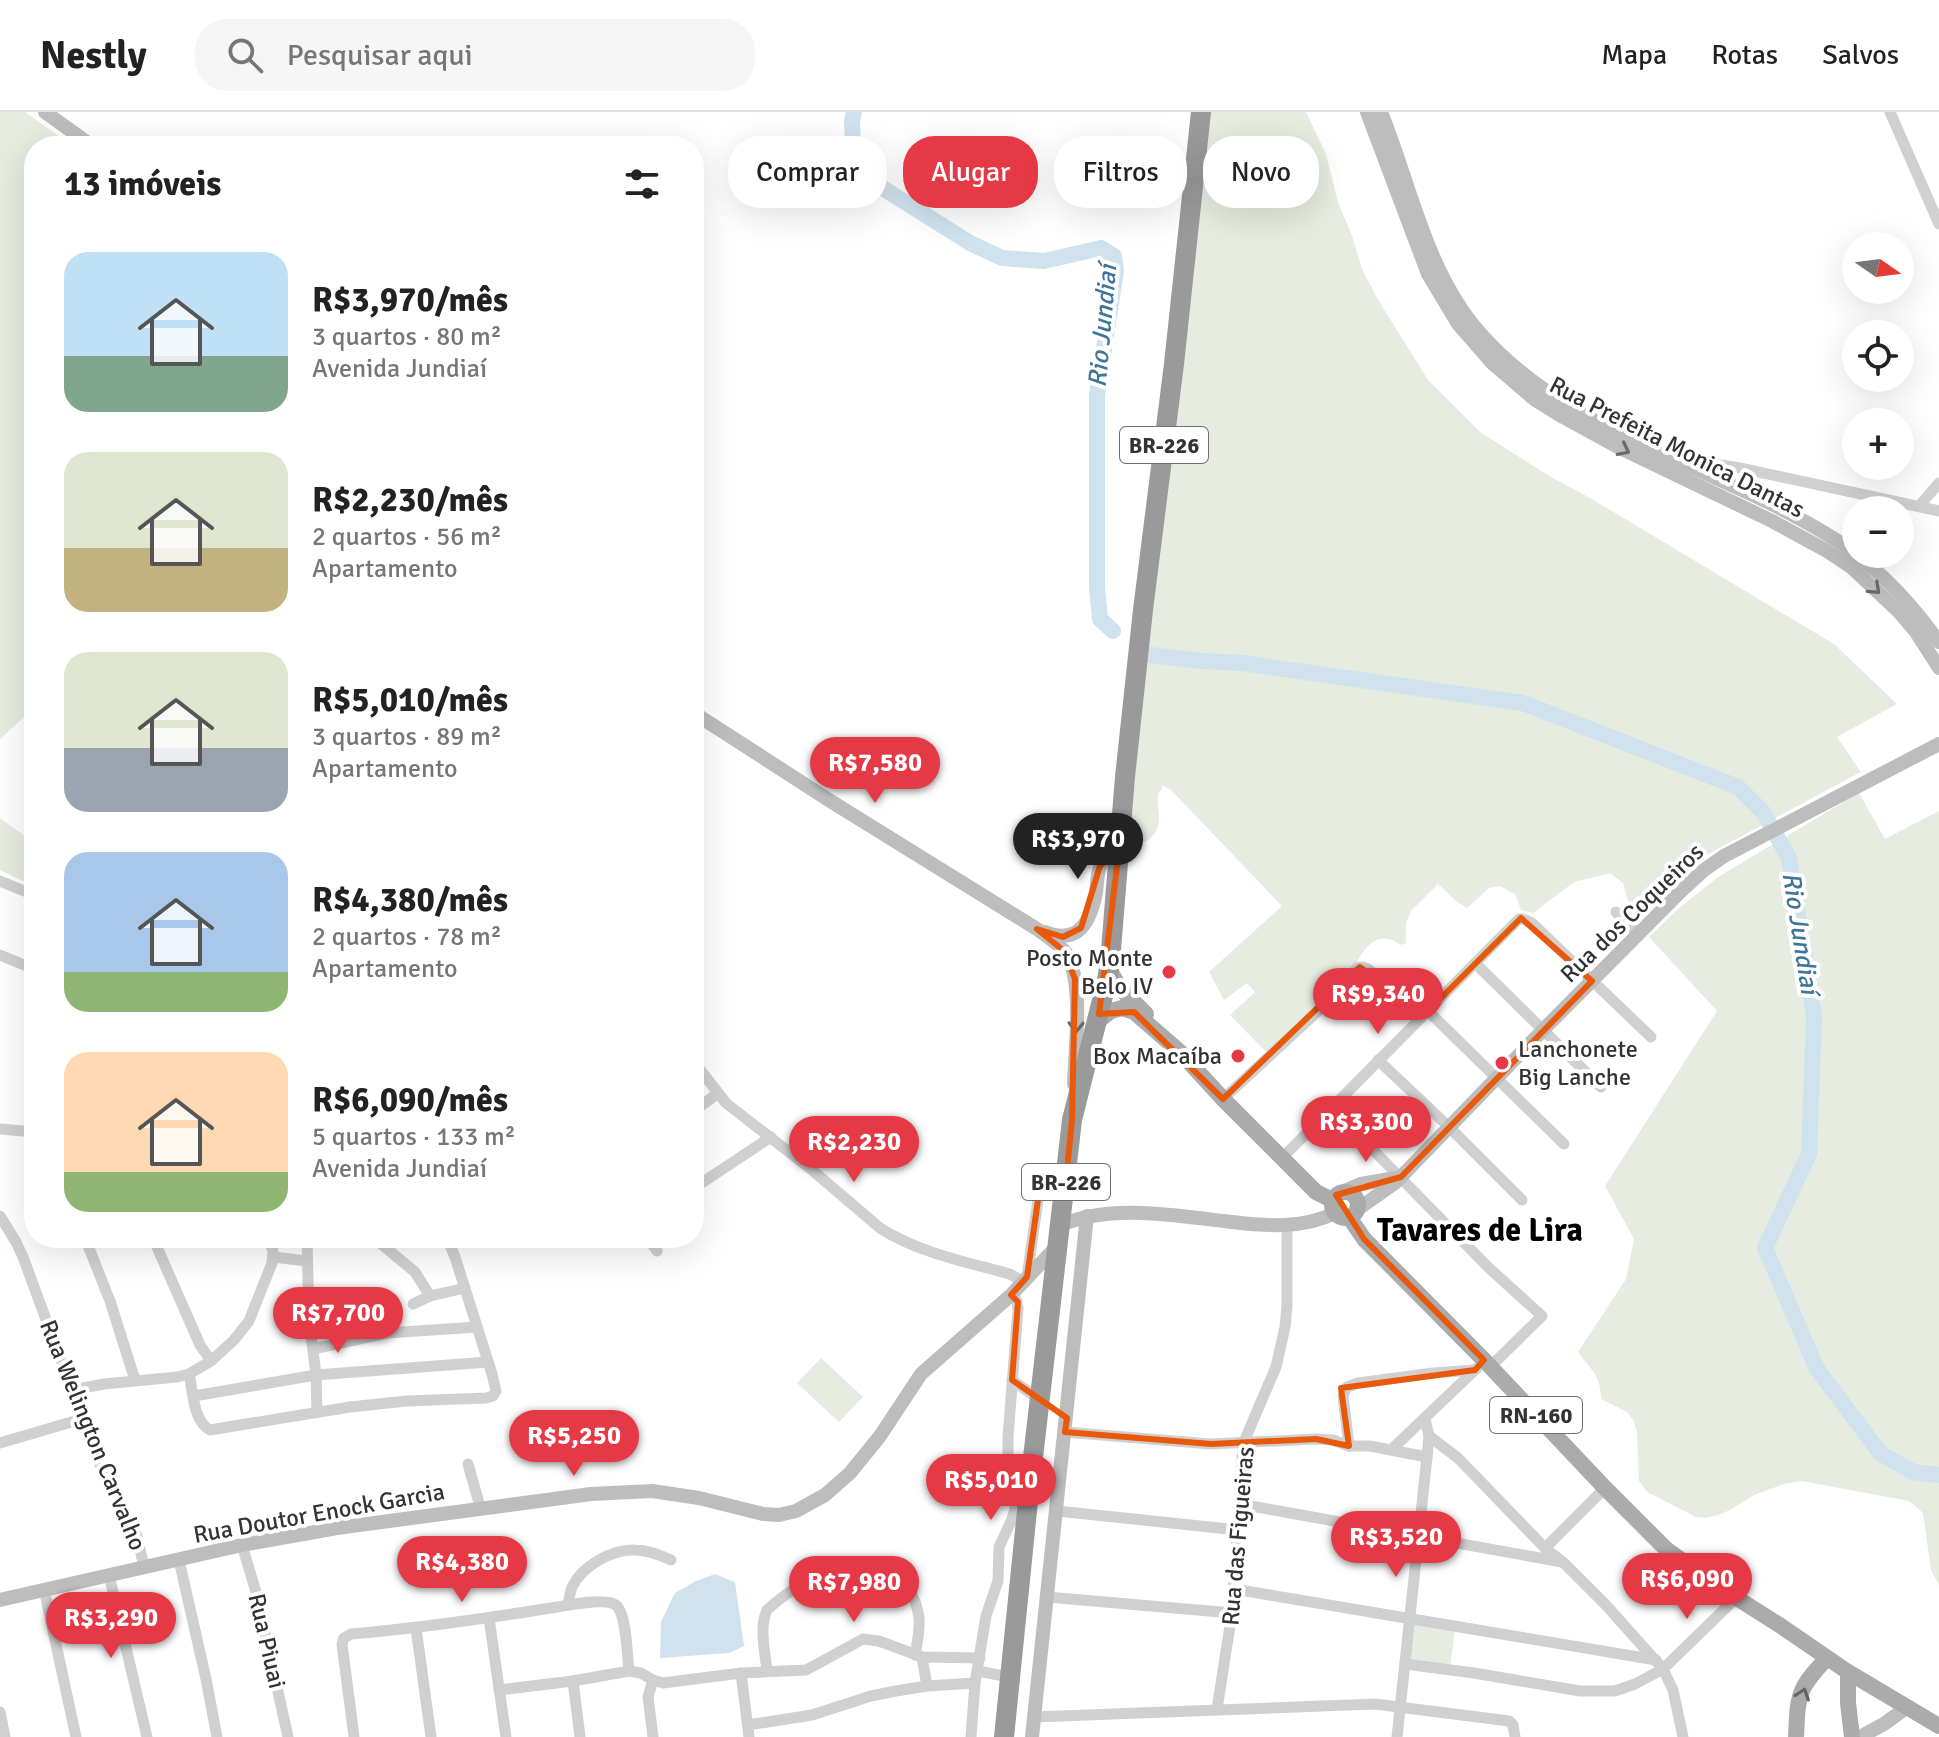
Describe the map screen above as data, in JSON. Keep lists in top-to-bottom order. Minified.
{"streets":{"highway":["BR-226"],"main road":["RN-160"],"street":["Rua Prefeita Monica Dantas","Rua dos Coqueiros","Rua Welington Carvalho","Rua Doutor Enock Garcia","Rua das Figueiras","Rua Piuai"]},"crossings":[["BR-226","RN-160"],["BR-226","Rua Doutor Enock Garcia"],["Rua dos Coqueiros","RN-160"],["Rua Welington Carvalho","Rua Doutor Enock Garcia"],["Rua Doutor Enock Garcia","Rua Piuai"]],"districts":["Tavares de Lira"],"water":["Rio Jundiaí"],"places":["Posto Monte Belo IV","Box Macaíba","Lanchonete Big Lanche"],"north":"right","page":{"header":"Nestly","search":"Pesquisar aqui","nav":["Mapa","Rotas","Salvos"],"chip":["Comprar","Alugar","Filtros","Novo"],"heading":"13 imóveis","map_buttons":["+","−"],"list":[{"name":"R$3,970/mês","note":"3 quartos · 80 m² · Avenida Jundiaí"},{"name":"R$2,230/mês","note":"2 quartos · 56 m² · Apartamento"},{"name":"R$5,010/mês","note":"3 quartos · 89 m² · Apartamento"},{"name":"R$4,380/mês","note":"2 quartos · 78 m² · Apartamento"},{"name":"R$6,090/mês","note":"5 quartos · 133 m² · Avenida Jundiaí"}],"price":["R$7,580","R$3,970","R$9,340","R$3,300","R$2,230","R$7,700","R$5,250","R$5,010","R$3,520","R$4,380","R$6,090","R$7,980","R$3,290"]}}
